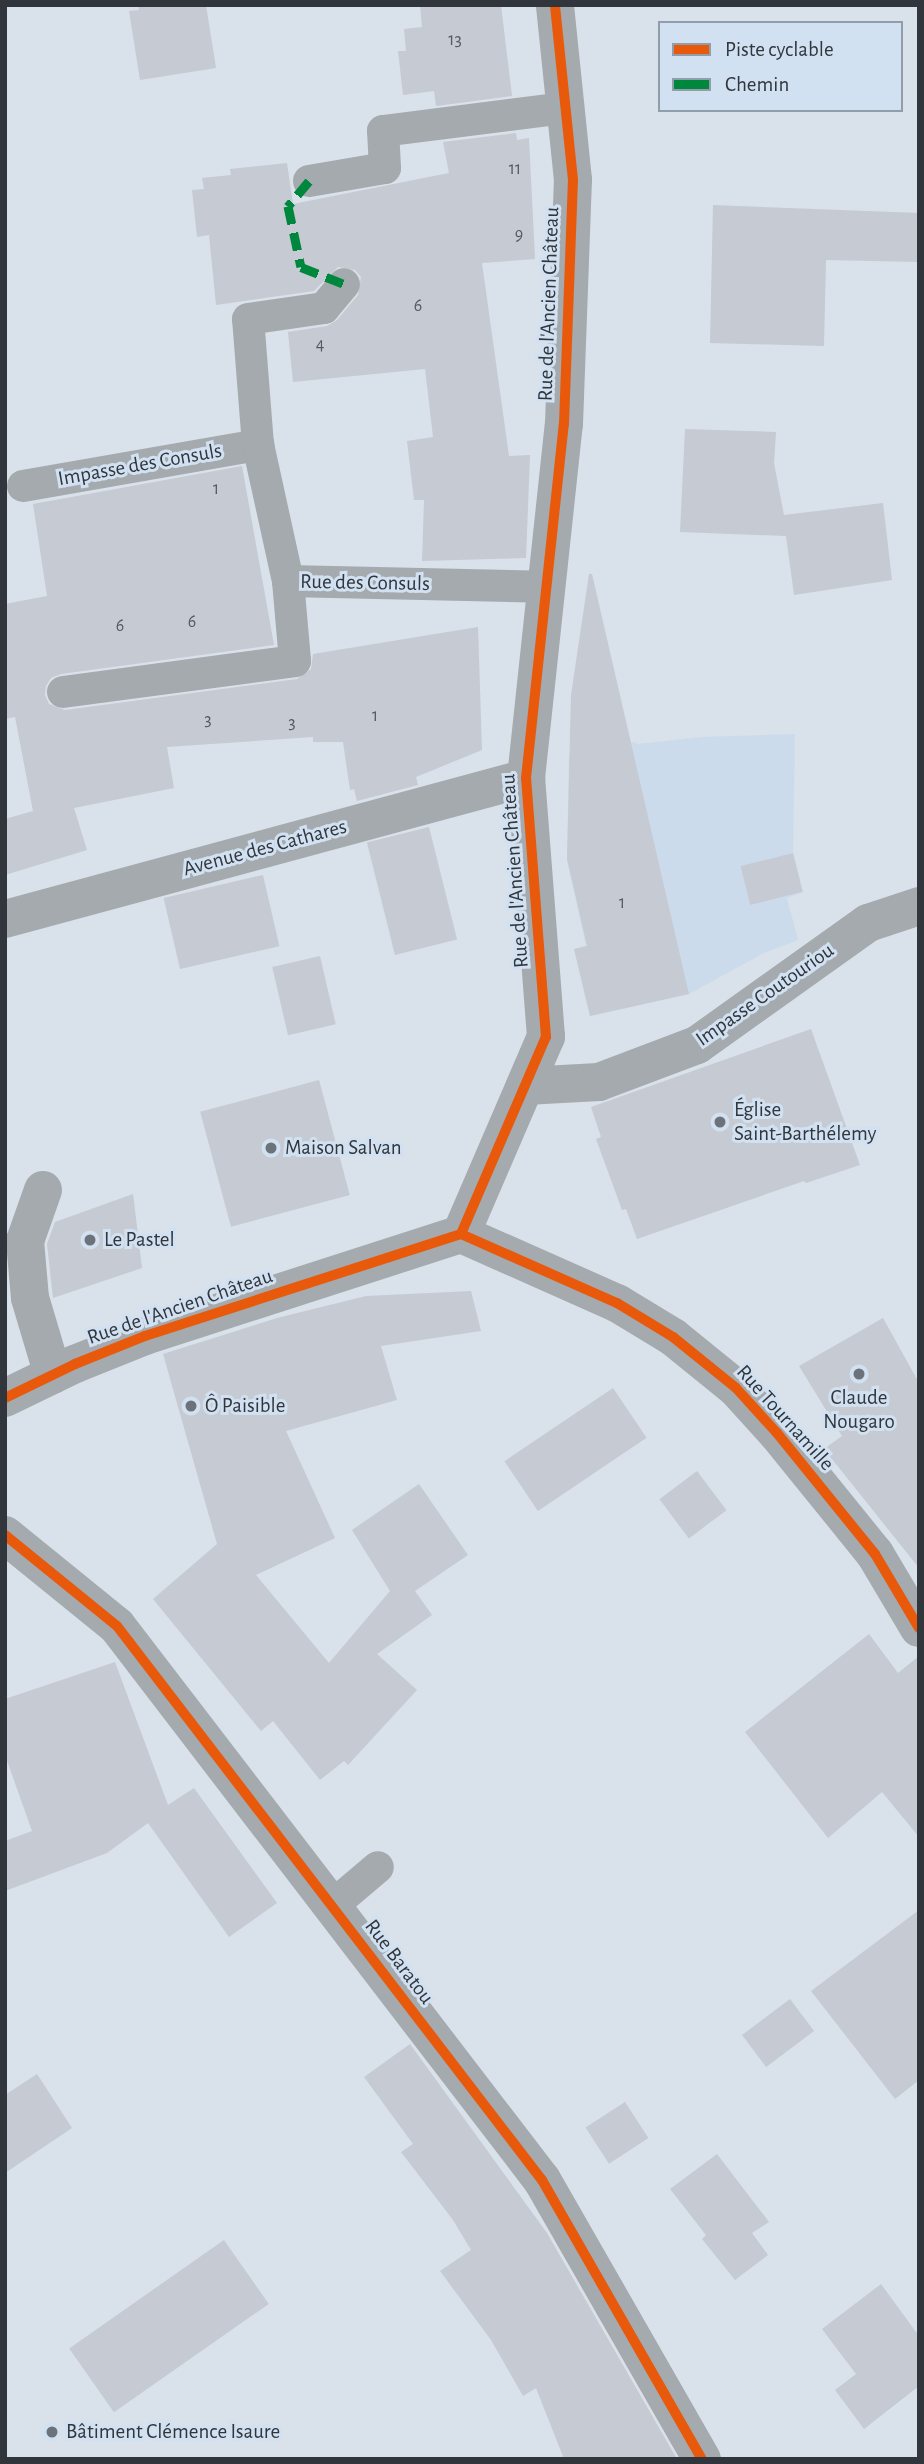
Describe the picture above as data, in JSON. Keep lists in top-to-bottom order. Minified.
{"streets":{"street":["Rue de l'Ancien Château","Avenue des Cathares","Impasse Coutouriou","Rue Tournamille","Rue Baratou"],"lane":["Impasse des Consuls","Rue des Consuls"]},"crossings":[["Rue de l'Ancien Château","Rue des Consuls"],["Rue de l'Ancien Château","Avenue des Cathares"],["Rue de l'Ancien Château","Impasse Coutouriou"],["Rue de l'Ancien Château","Rue Tournamille"]],"places":["Église Saint-Barthélemy","Maison Salvan","Le Pastel","Claude Nougaro","Ô Paisible","Bâtiment Clémence Isaure"],"house_numbers":["13","11","9","6","4","1","6","6","1","3","3","1"],"legend":["Piste cyclable","Chemin"]}
